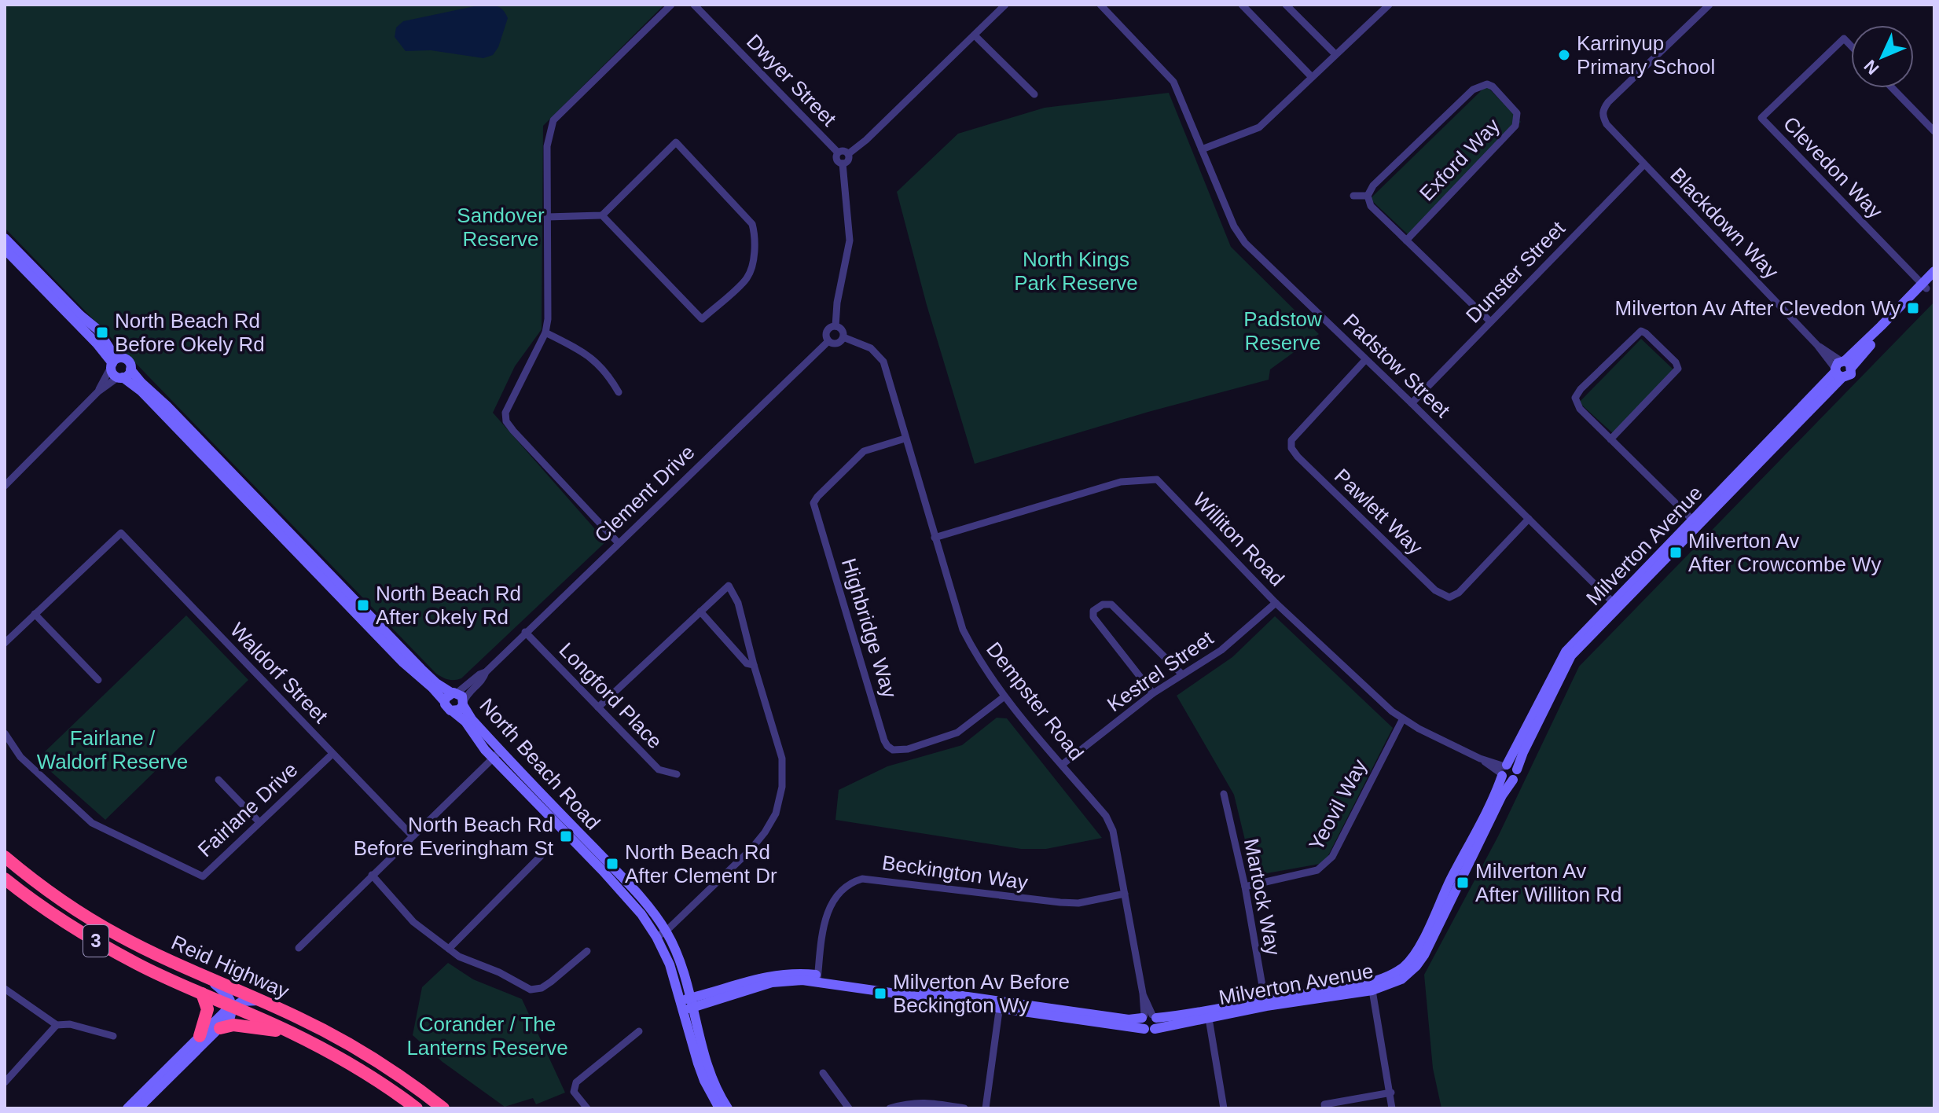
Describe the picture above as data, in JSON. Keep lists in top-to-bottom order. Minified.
{"streets":{"highway":["3","Reid Highway"],"street":["Dwyer Street","Exford Way","Clevedon Way","Blackdown Way","Dunster Street","Padstow Street","Clement Drive","Pawlett Way","Williton Road","Milverton Avenue","Highbridge Way","Kestrel Street","Waldorf Street","Longford Place","Dempster Road","North Beach Road","Yeovil Way","Fairlane Drive","Beckington Way","Martock Way"]},"crossings":[["Dwyer Street","Clement Drive"],["Clevedon Way","Milverton Avenue"],["Blackdown Way","Dunster Street"],["Blackdown Way","Milverton Avenue"],["Dunster Street","Padstow Street"],["Padstow Street","Pawlett Way"],["Padstow Street","Milverton Avenue"],["Clement Drive","Longford Place"],["Clement Drive","Dempster Road"],["Clement Drive","North Beach Road"],["Williton Road","Milverton Avenue"],["Williton Road","Kestrel Street"],["Williton Road","Dempster Road"],["Williton Road","Yeovil Way"],["Milverton Avenue","Dempster Road"],["Milverton Avenue","North Beach Road"],["Milverton Avenue","Beckington Way"],["Milverton Avenue","Martock Way"],["Highbridge Way","Dempster Road"],["Kestrel Street","Dempster Road"],["Waldorf Street","Fairlane Drive"],["Dempster Road","Beckington Way"],["Yeovil Way","Martock Way"]],"parks":["Sandover Reserve","North Kings Park Reserve","Padstow Reserve","Fairlane / Waldorf Reserve","Corander / The Lanterns Reserve"],"places":{"other":["Karrinyup Primary School"],"transit":["Milverton Av After Clevedon Wy","North Beach Rd Before Okely Rd","Milverton Av After Crowcombe Wy","North Beach Rd After Okely Rd","North Beach Rd Before Everingham St","North Beach Rd After Clement Dr","Milverton Av After Williton Rd","Milverton Av Before Beckington Wy"]},"north":"bottom left"}
